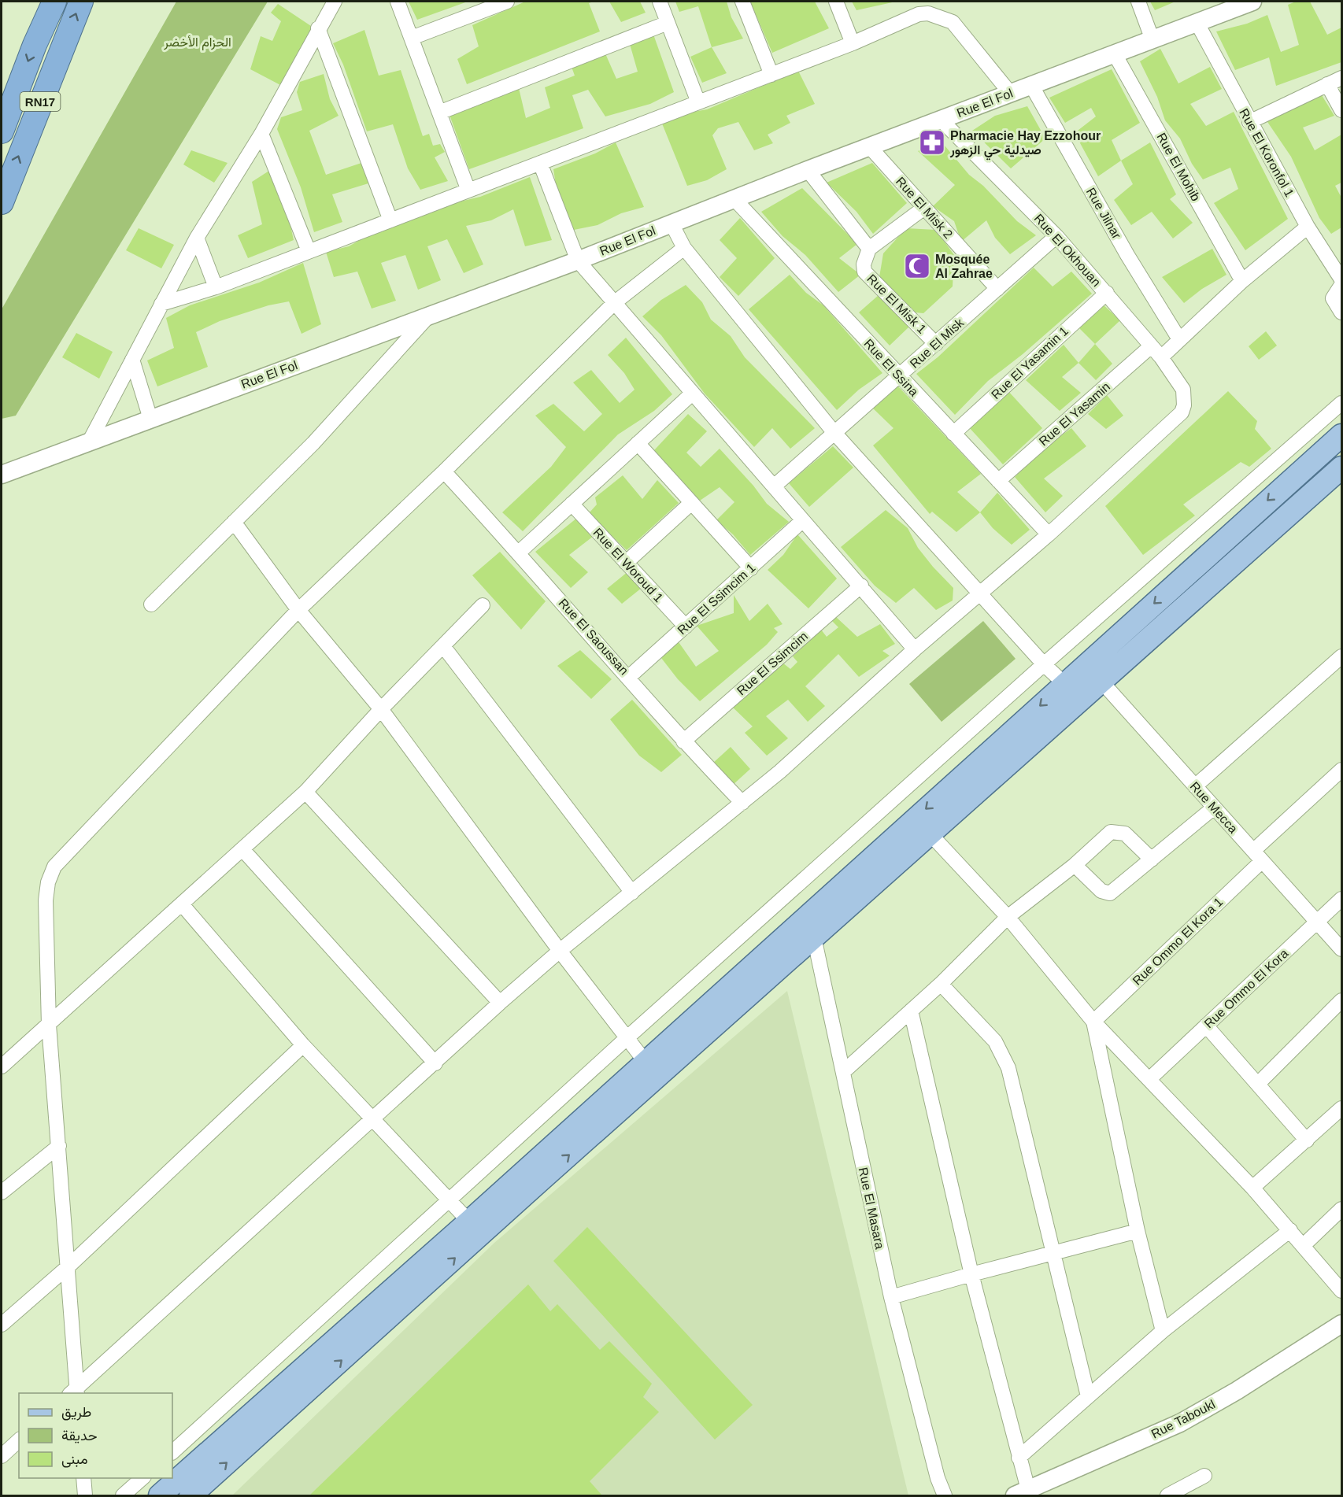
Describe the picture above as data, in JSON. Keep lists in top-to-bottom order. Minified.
{"streets":{"highway":["RN17"],"street":["Rue El Fol","Rue El Koronfol 1","Rue El Mohib","Rue El Misk 2","Rue Jilnar","Rue El Okhouan","Rue El Misk 1","Rue El Misk","Rue El Yasamin 1","Rue El Ssina","Rue El Yasamin","Rue El Woroud 1","Rue El Ssimcim 1","Rue El Saoussan","Rue El Ssimcim","Rue Mecca","Rue Ommo El Kora 1","Rue Ommo El Kora","Rue El Masara","Rue Taboukl"]},"crossings":[["Rue El Fol","Rue El Koronfol 1"],["Rue El Fol","Rue El Mohib"],["Rue El Fol","Rue El Misk 2"],["Rue El Fol","Rue Jilnar"],["Rue El Fol","Rue El Okhouan"],["Rue El Fol","Rue El Ssina"],["Rue El Misk 2","Rue El Misk"],["Rue El Okhouan","Rue El Misk"],["Rue El Okhouan","Rue El Yasamin 1"],["Rue El Okhouan","Rue El Ssina"],["Rue El Okhouan","Rue El Yasamin"],["Rue El Misk 1","Rue El Misk"],["Rue El Misk","Rue El Ssina"],["Rue El Yasamin 1","Rue El Ssina"],["Rue El Ssina","Rue El Yasamin"],["Rue El Woroud 1","Rue El Ssimcim 1"],["Rue El Ssimcim 1","Rue El Saoussan"],["Rue El Saoussan","Rue El Ssimcim"],["Rue Mecca","Rue Ommo El Kora 1"],["Rue Mecca","Rue Ommo El Kora"]],"parks":["الحزام الأخضر"],"places":{"pharmacy":["Pharmacie Hay Ezzohour صيدلية حي الزهور"],"mosque":["Mosquée Al Zahrae"]},"legend":["طريق","حديقة","مبنى"]}
